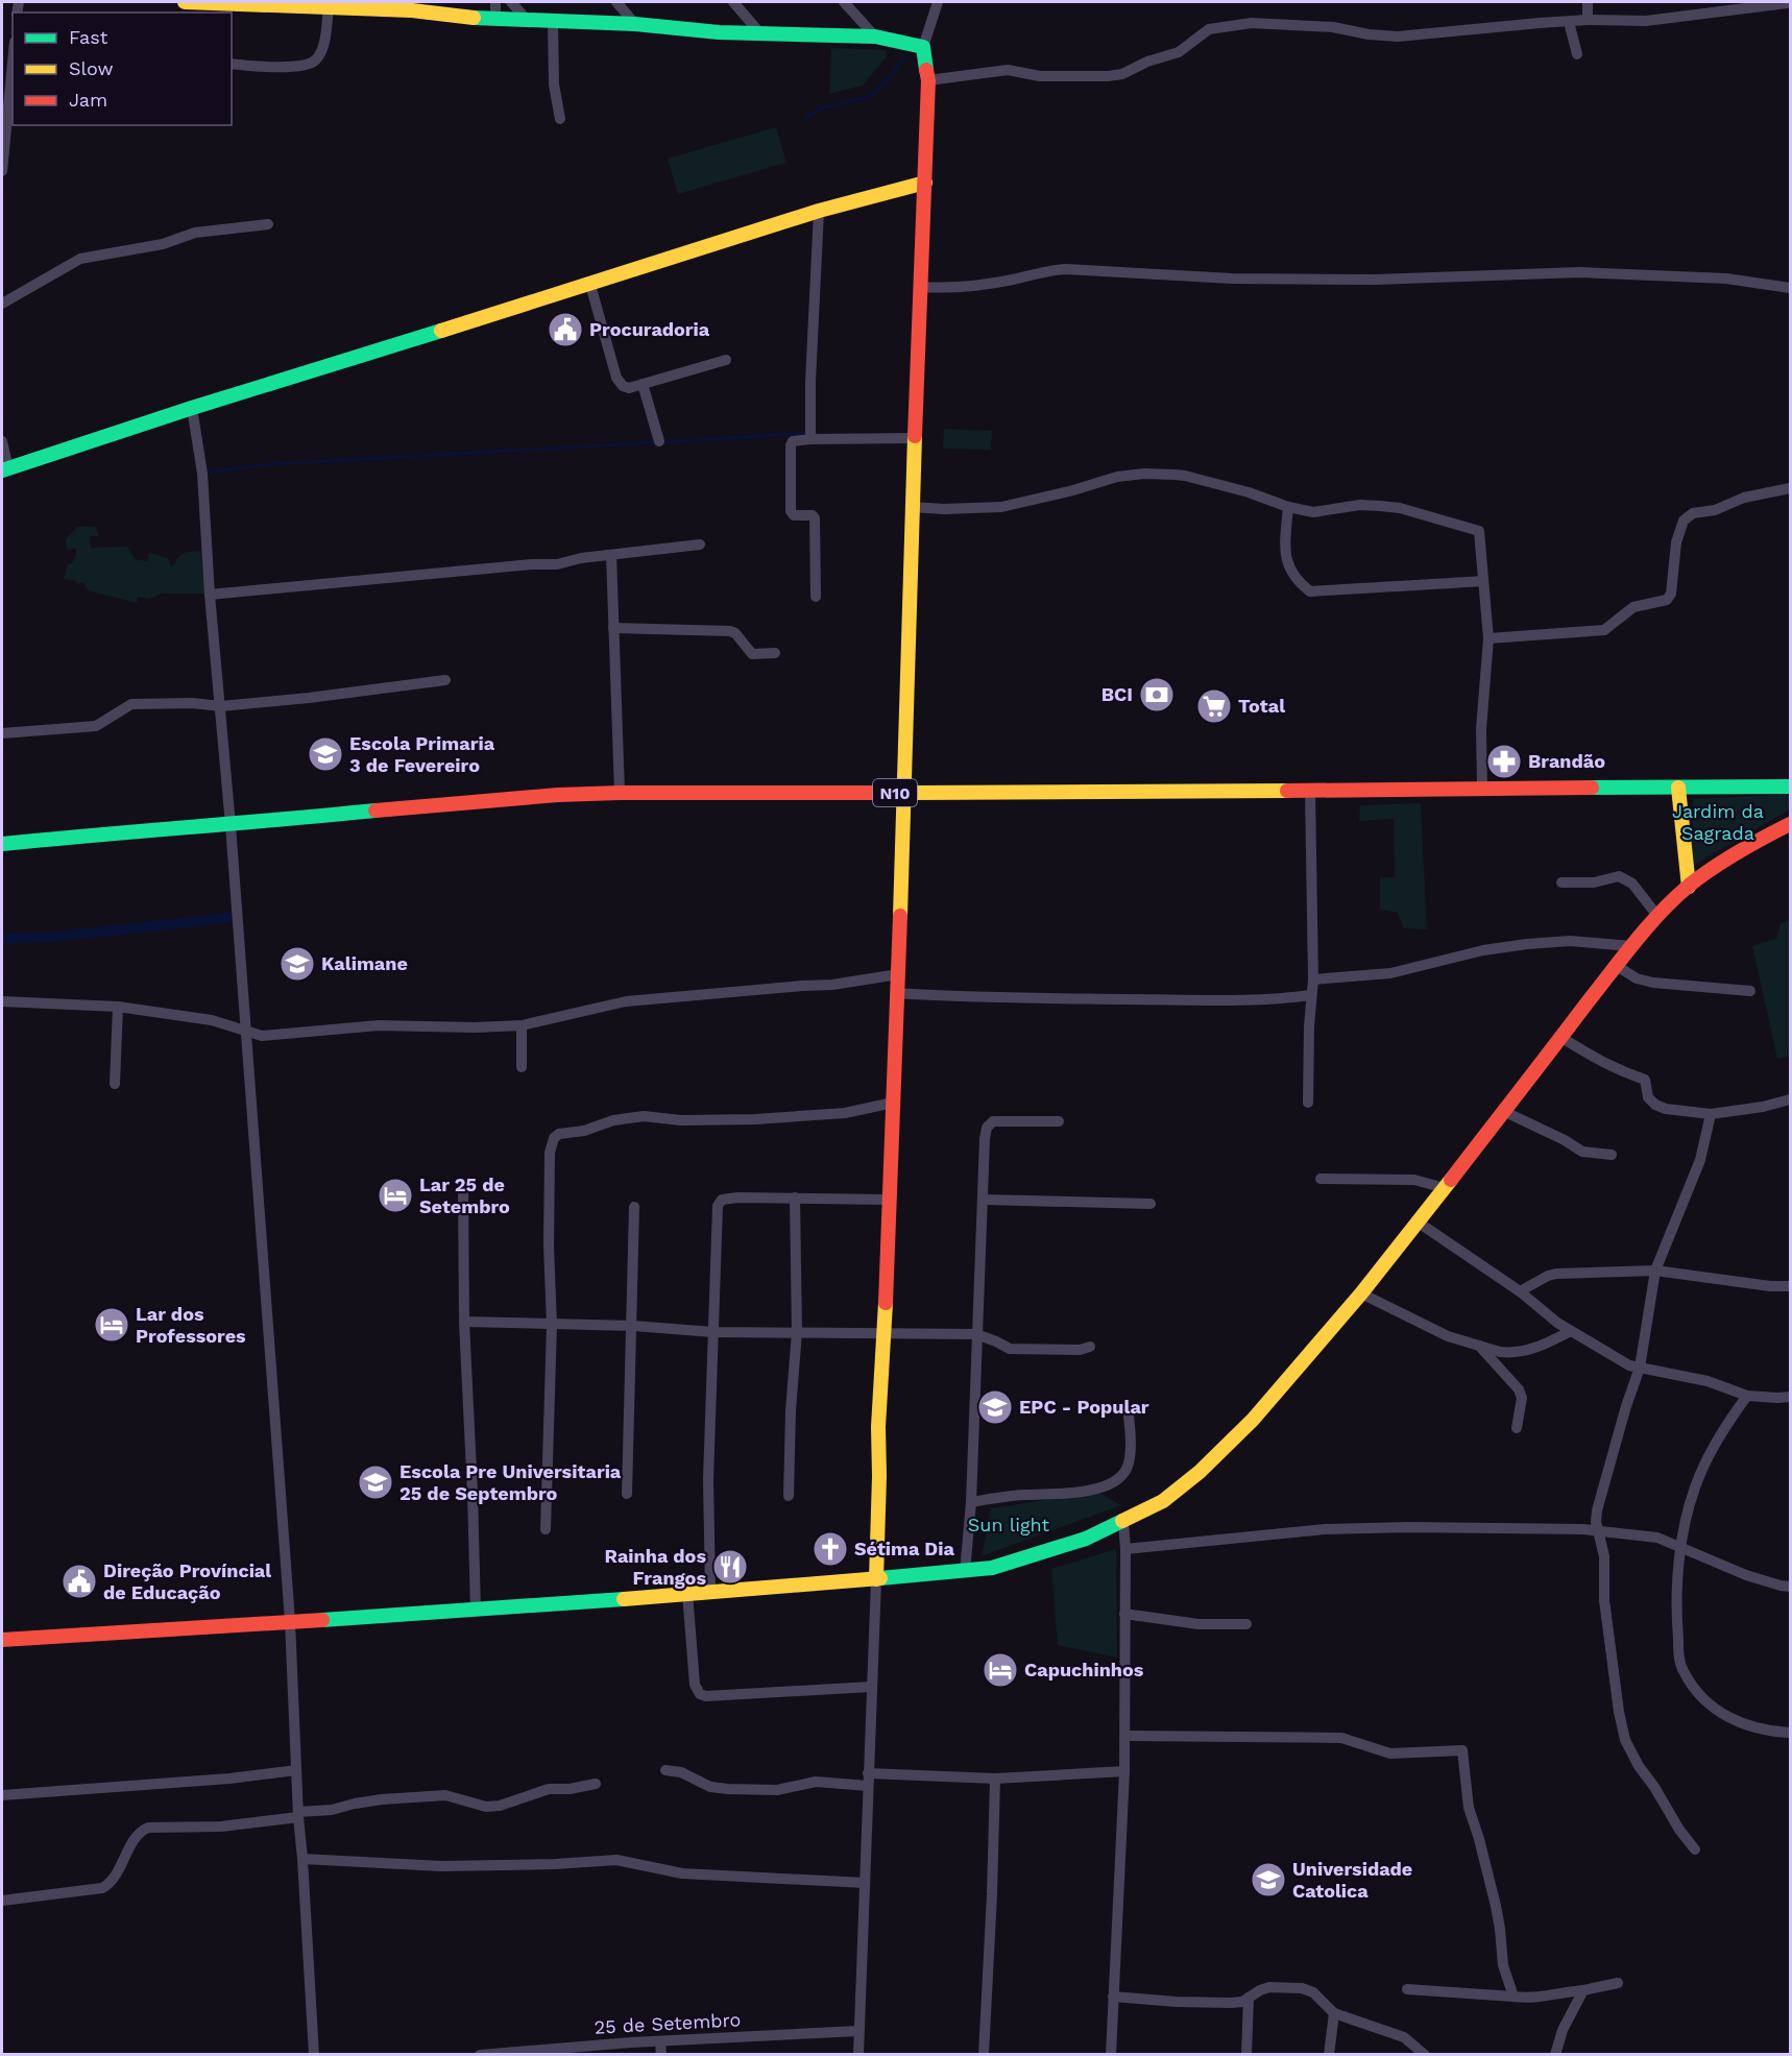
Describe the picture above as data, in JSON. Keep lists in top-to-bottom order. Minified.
{"streets":{"main road":["N10"],"street":["25 de Setembro"]},"parks":["Jardim da Sagrada","Sun light"],"places":{"public building":["Procuradoria","Direção Províncial de Educação"],"bank":["BCI"],"supermarket":["Total"],"school or university":["Escola Primaria 3 de Fevereiro","Kalimane","EPC - Popular","Escola Pre Universitaria 25 de Septembro","Universidade Catolica"],"pharmacy":["Brandão"],"hotel":["Lar 25 de Setembro","Lar dos Professores","Capuchinhos"],"church":["Sétima Dia"],"restaurant":["Rainha dos Frangos"]},"legend":["Fast","Slow","Jam"]}
